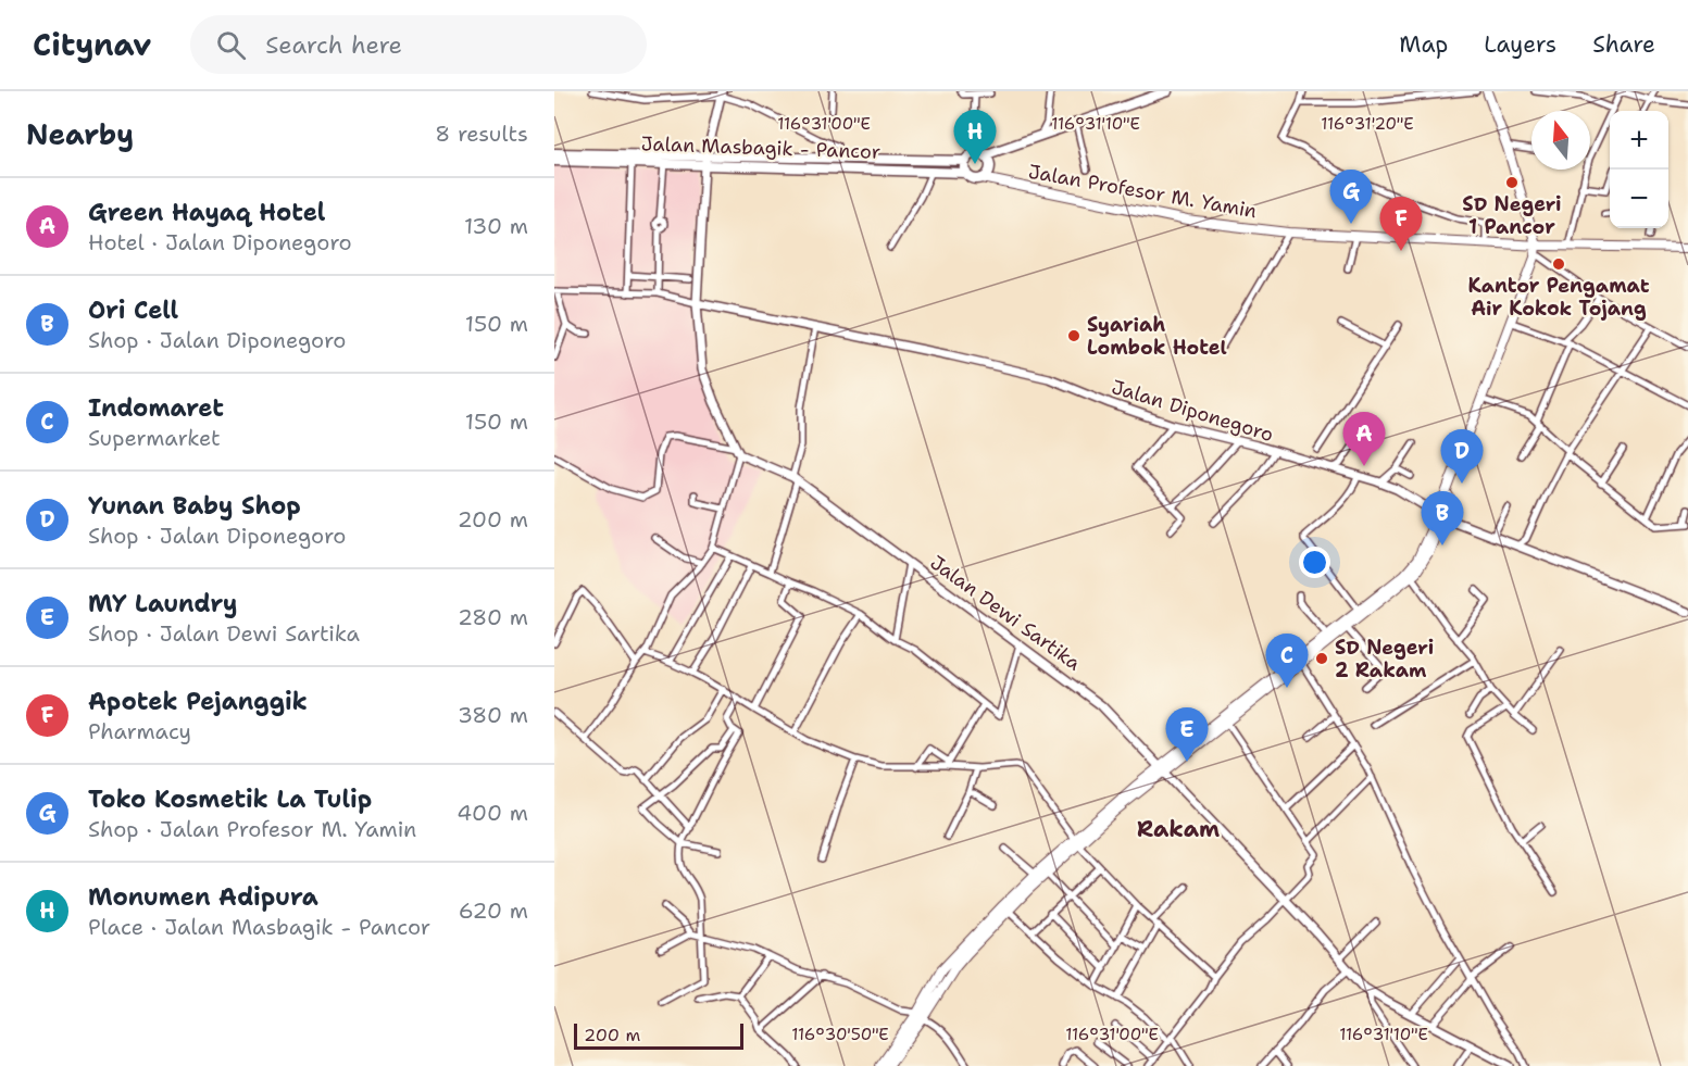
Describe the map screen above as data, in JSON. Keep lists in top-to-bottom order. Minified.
{"streets":{"main road":["Jalan Masbagik - Pancor","Jalan Profesor M. Yamin"],"street":["Jalan Diponegoro","Jalan Dewi Sartika"]},"crossings":[["Jalan Masbagik - Pancor","Jalan Profesor M. Yamin"]],"districts":["Rakam"],"places":["SD Negeri 1 Pancor","Kantor Pengamat Air Kokok Tojang","Syariah Lombok Hotel","SD Negeri 2 Rakam"],"scale_bar":"200 m","north":"top","page":{"header":"Citynav","search":"Search here","nav":["Map","Layers","Share"],"heading":["Nearby","8 results"],"pins":["H","G","F","A","D","B","C","E"],"map_buttons":["+","−"],"list":[{"mark":"A","name":"Green Hayaq Hotel","note":"Hotel · Jalan Diponegoro","value":"130 m"},{"mark":"B","name":"Ori Cell","note":"Shop · Jalan Diponegoro","value":"150 m"},{"mark":"C","name":"Indomaret","note":"Supermarket","value":"150 m"},{"mark":"D","name":"Yunan Baby Shop","note":"Shop · Jalan Diponegoro","value":"200 m"},{"mark":"E","name":"MY Laundry","note":"Shop · Jalan Dewi Sartika","value":"280 m"},{"mark":"F","name":"Apotek Pejanggik","note":"Pharmacy","value":"380 m"},{"mark":"G","name":"Toko Kosmetik La Tulip","note":"Shop · Jalan Profesor M. Yamin","value":"400 m"},{"mark":"H","name":"Monumen Adipura","note":"Place · Jalan Masbagik - Pancor","value":"620 m"}],"scale":"200 m"},"coordinates":["116°31'00\"E","116°31'10\"E","116°31'20\"E","116°30'50\"E"]}
